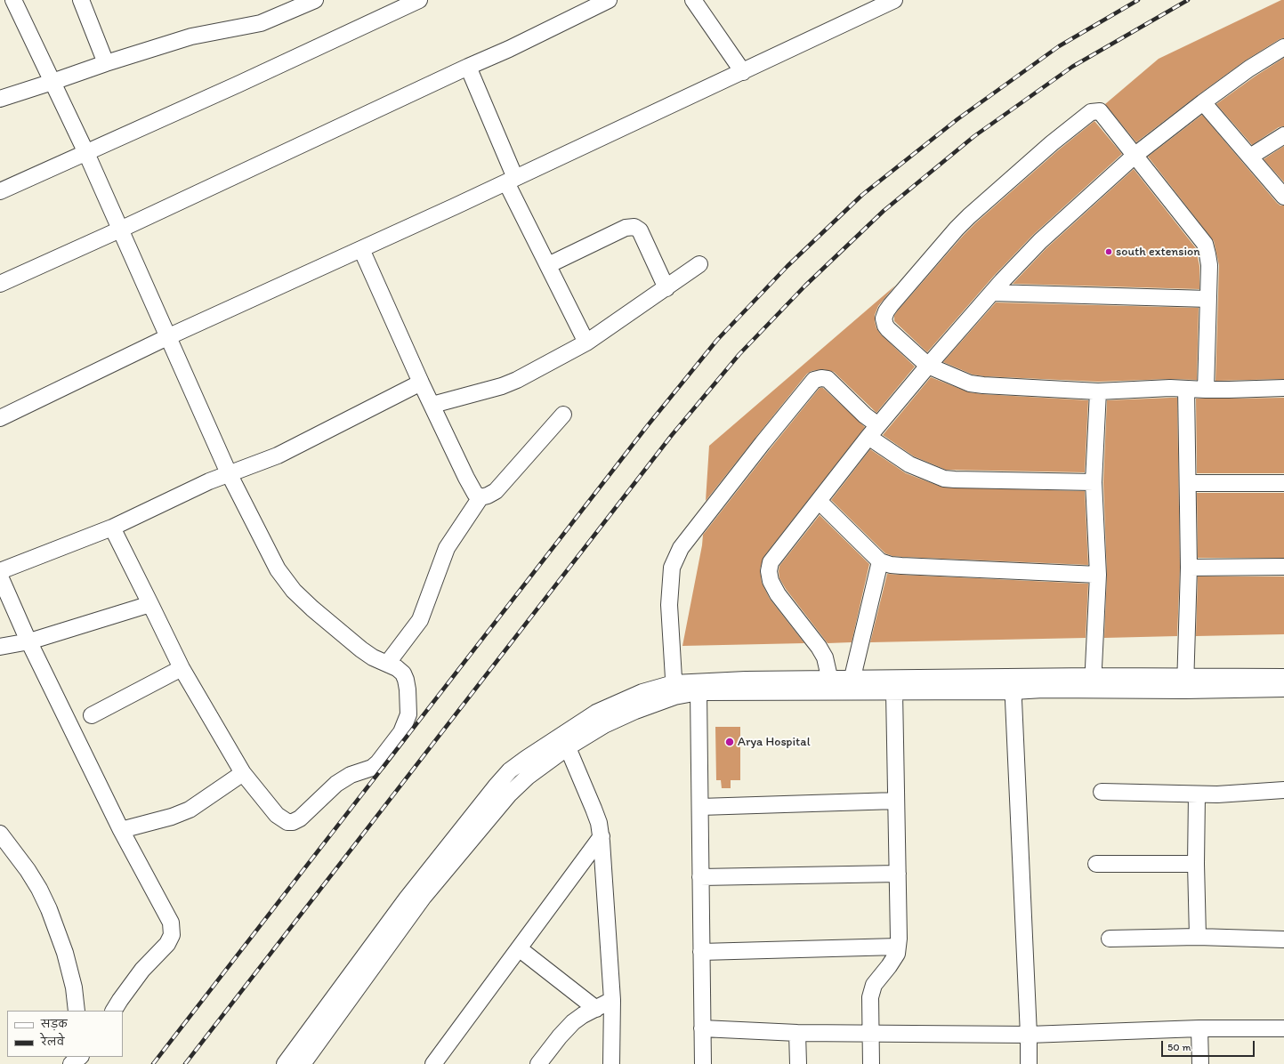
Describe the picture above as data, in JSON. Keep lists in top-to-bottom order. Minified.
{"places":["south extension","Arya Hospital"],"legend":["सड़क","रेलवे"],"scale_bar":"50 m"}
